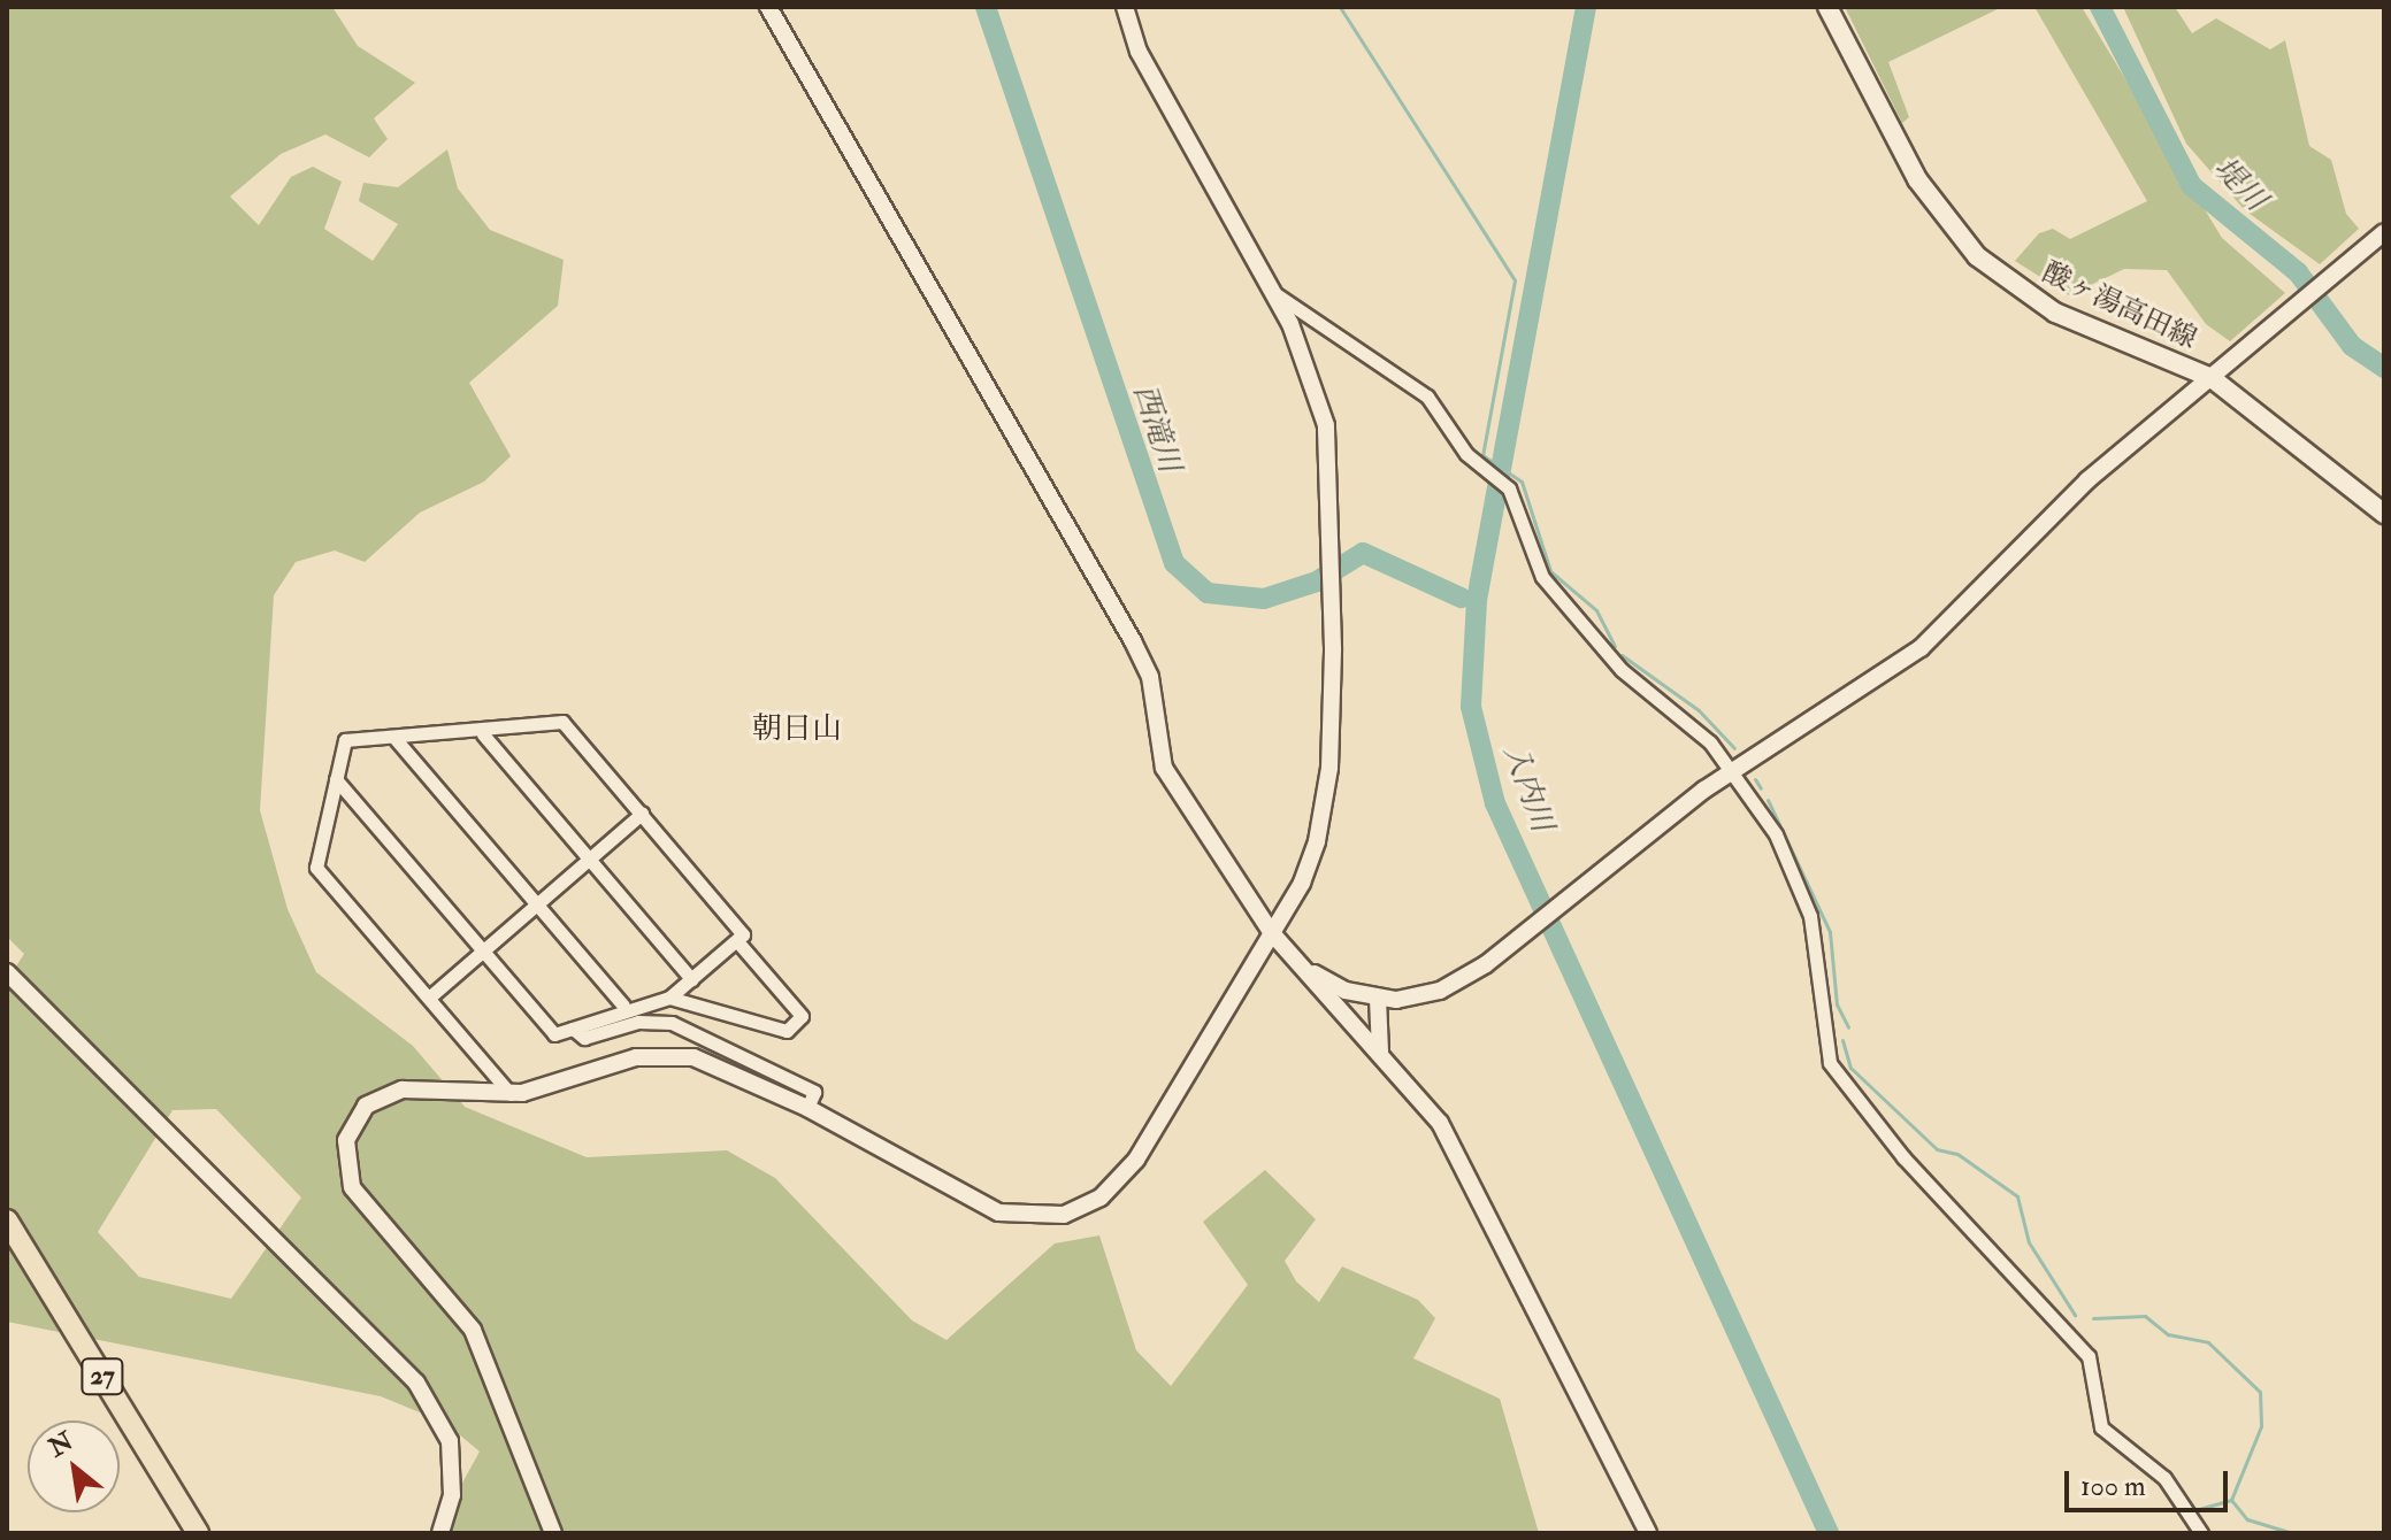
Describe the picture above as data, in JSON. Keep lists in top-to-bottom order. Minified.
{"streets":{"main road":["酸ヶ湯高田線","27"]},"districts":["朝日山"],"water":["堤川","西滝川","入内川"],"scale_bar":"100 m","north":"top left"}
